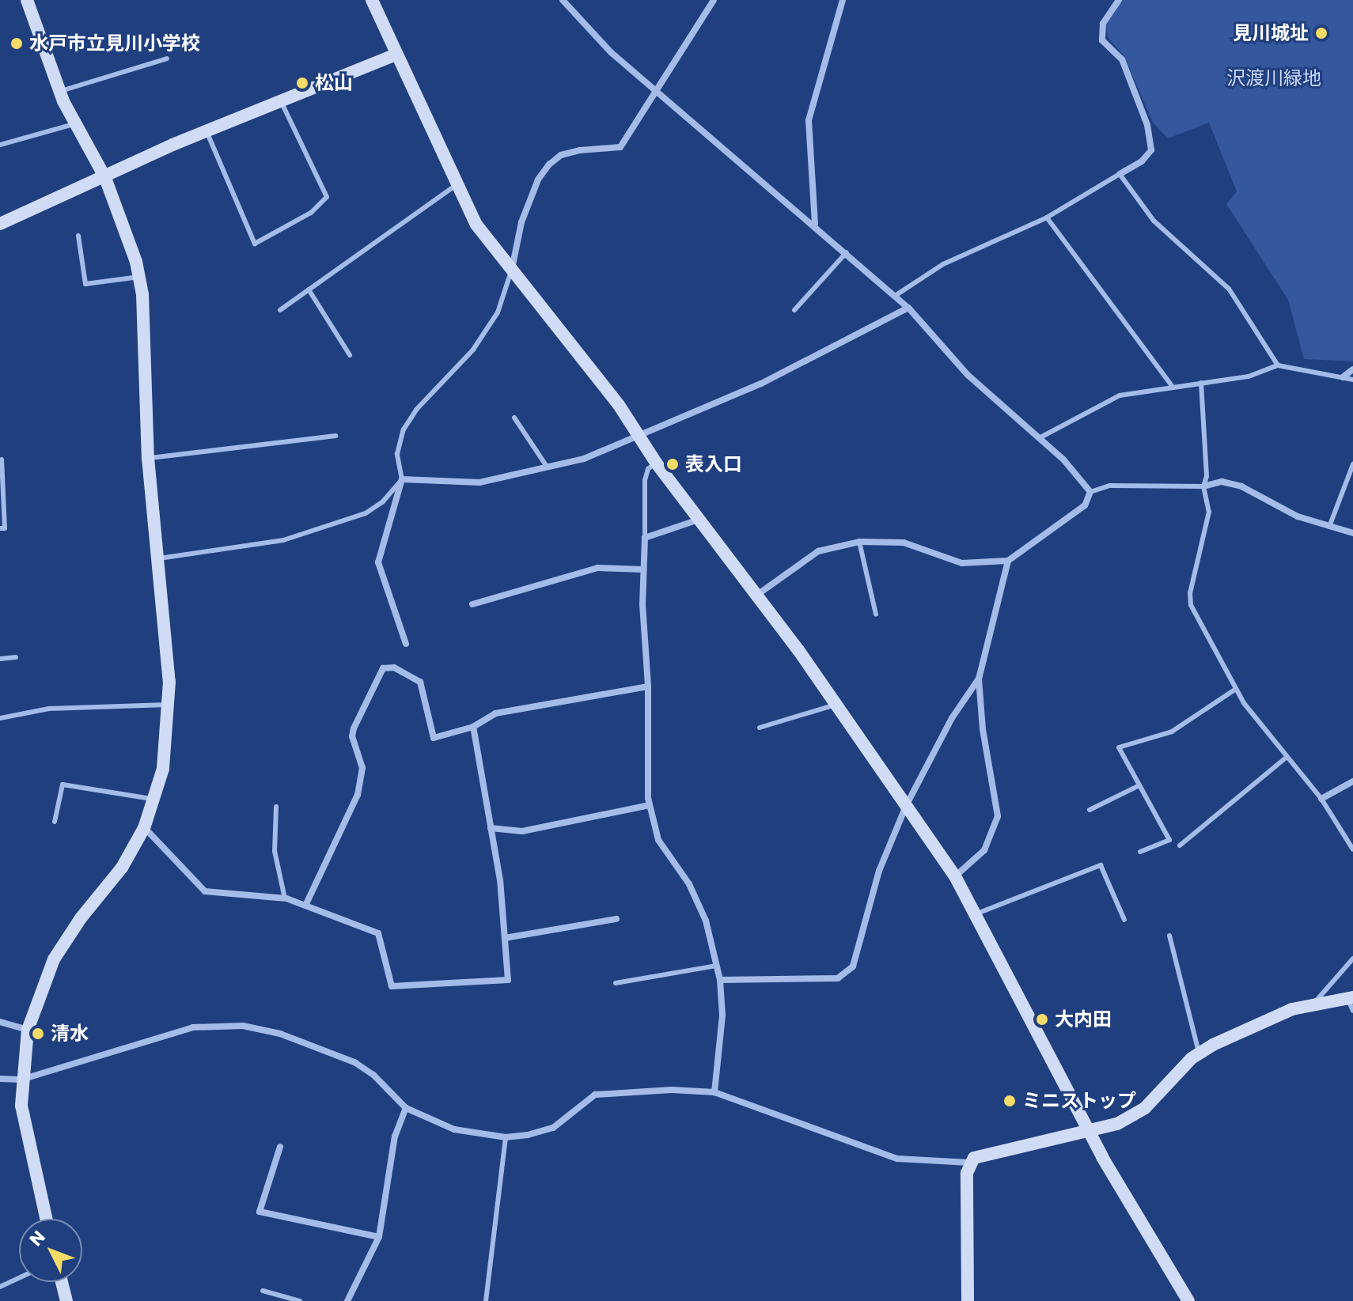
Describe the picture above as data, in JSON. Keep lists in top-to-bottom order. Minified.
{"parks":["沢渡川緑地"],"places":["見川城址","水戸市立見川小学校","松山","表入口","大内田","清水","ミニストップ"],"north":"top left"}
